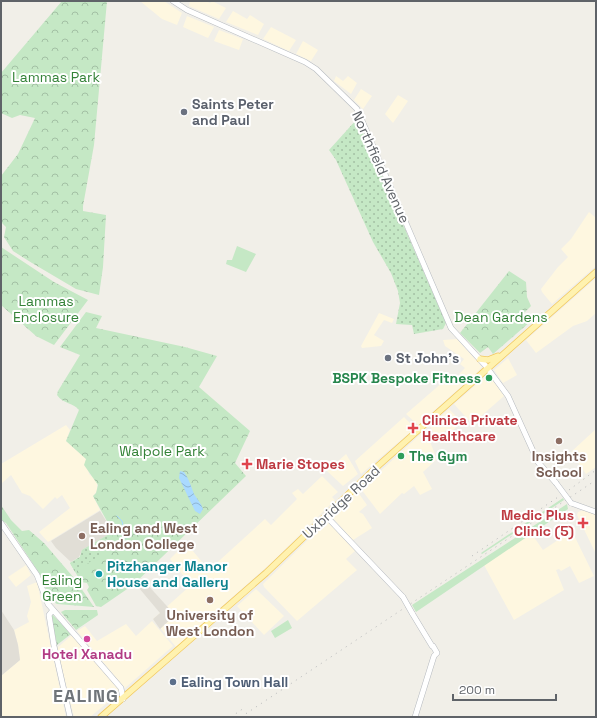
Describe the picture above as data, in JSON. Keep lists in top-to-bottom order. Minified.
{"streets":{"main road":["Northfield Avenue","Uxbridge Road"]},"crossings":[["Northfield Avenue","Uxbridge Road"]],"districts":["EALING"],"parks":["Lammas Park","Lammas Enclosure","Dean Gardens","Walpole Park","Ealing Green"],"places":{"other":["Saints Peter and Paul","St John's","BSPK Bespoke Fitness","Insights School","The Gym","Ealing and West London College","Pitzhanger Manor House and Gallery","University of West London","Hotel Xanadu","Ealing Town Hall"],"health":["Clinica Private Healthcare","Marie Stopes","Medic Plus Clinic (5)"]},"scale_bar":"200 m"}
